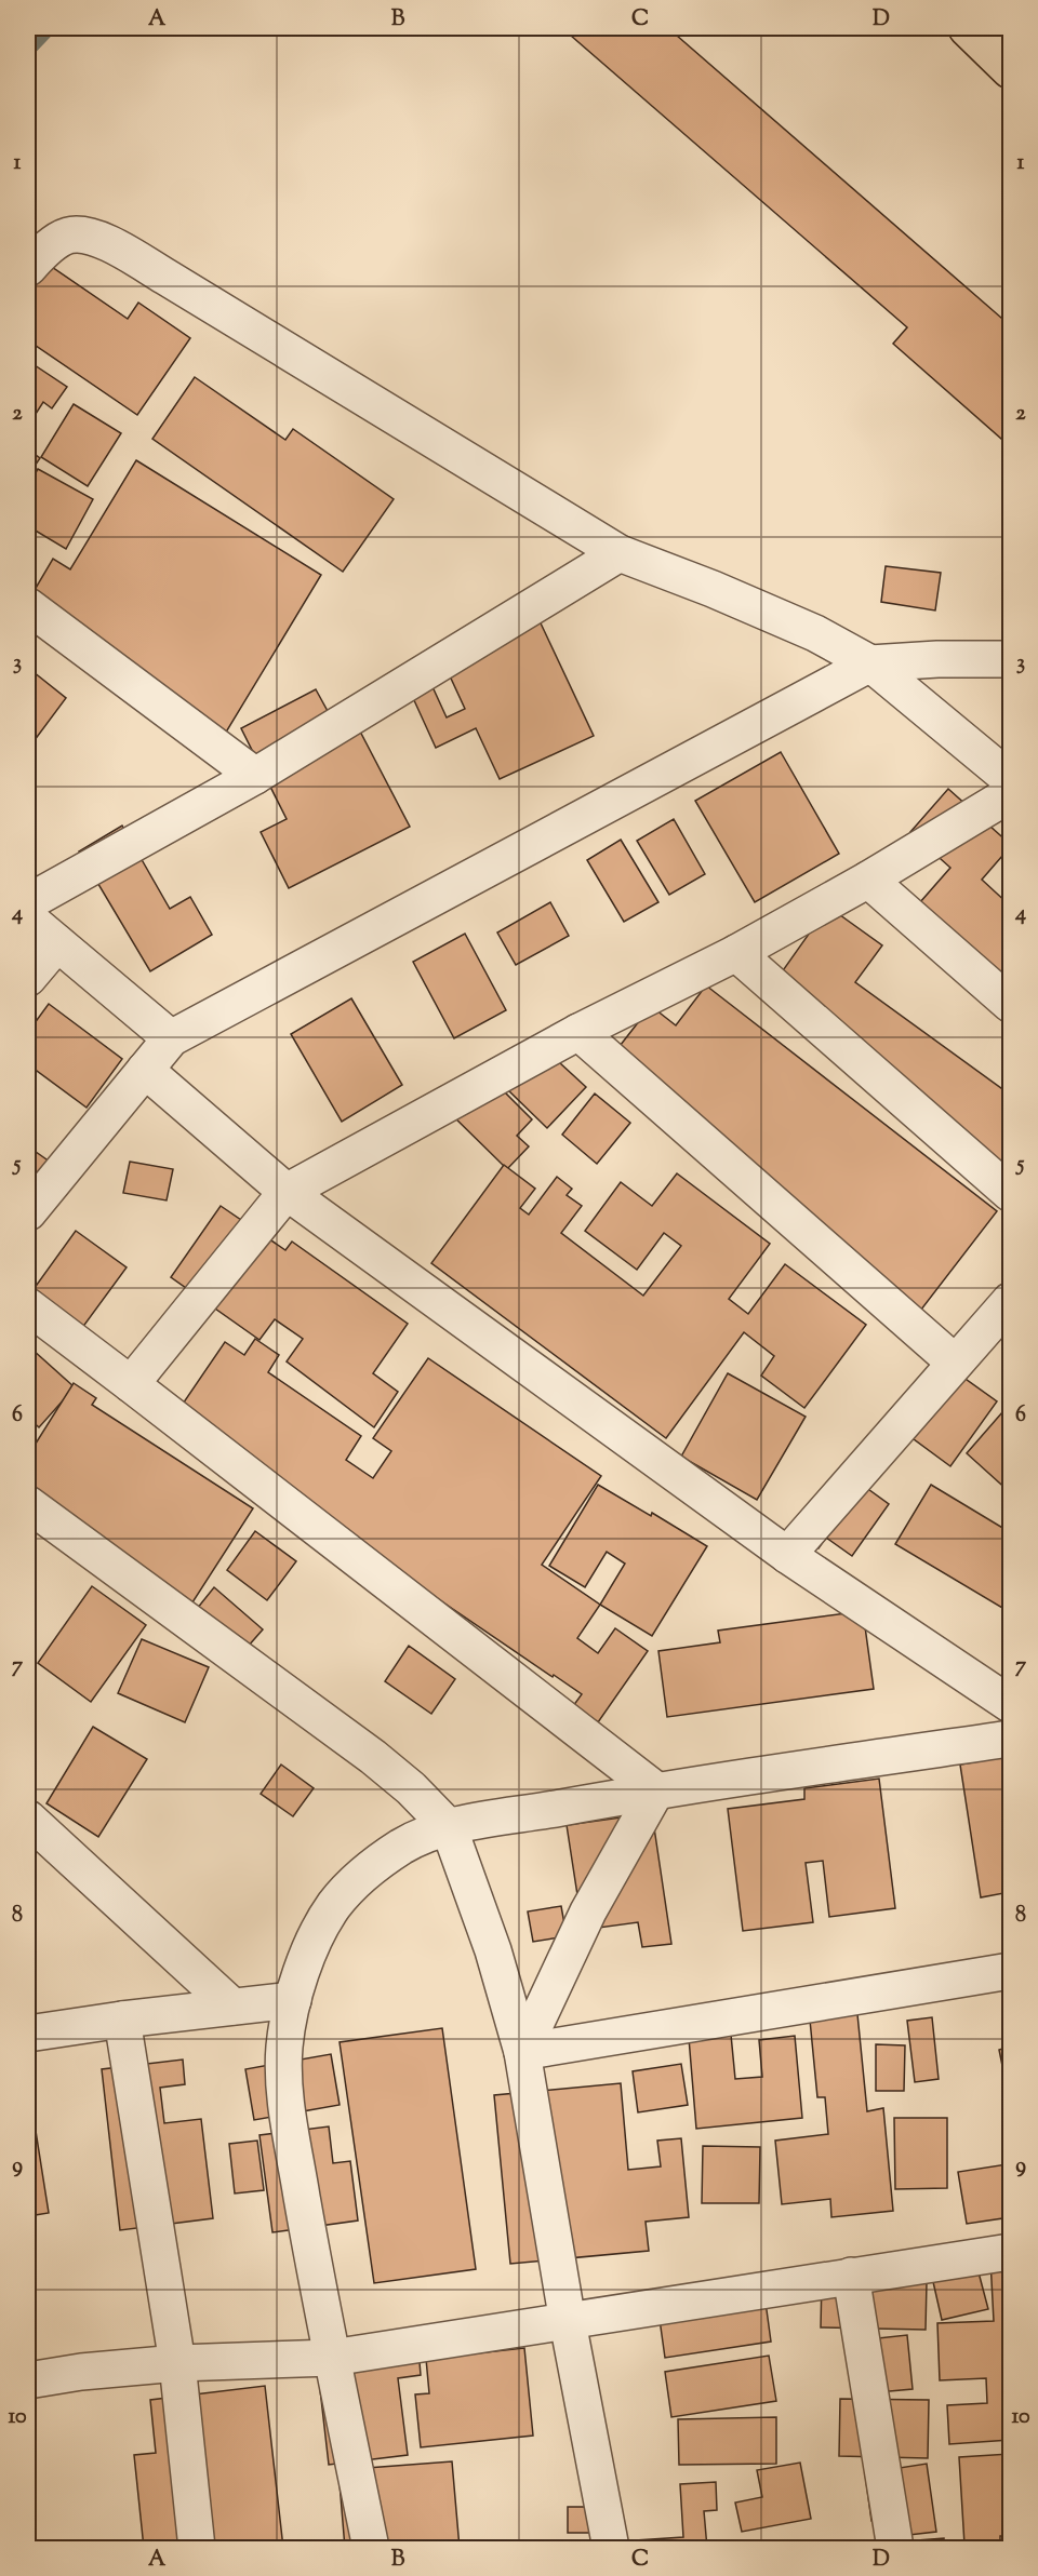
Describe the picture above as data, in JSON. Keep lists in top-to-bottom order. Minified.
{"grid":{"columns":["A","B","C","D"],"rows":["1","2","3","4","5","6","7","8","9","10"]}}
